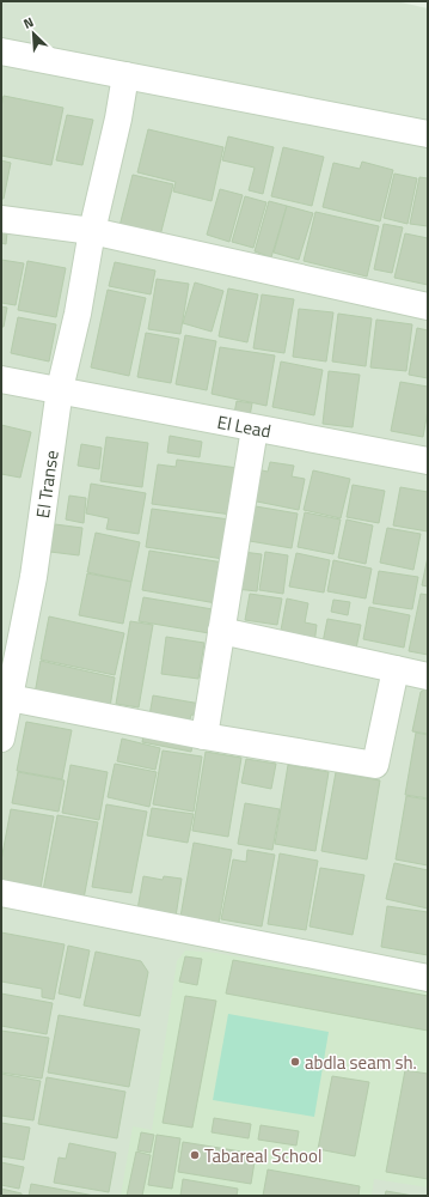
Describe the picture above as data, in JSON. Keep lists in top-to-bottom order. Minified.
{"streets":{"street":["El Lead","El Transe"]},"crossings":[["El Lead","El Transe"]],"places":["abdla seam sh.","Tabareal School"],"north":"top left"}
